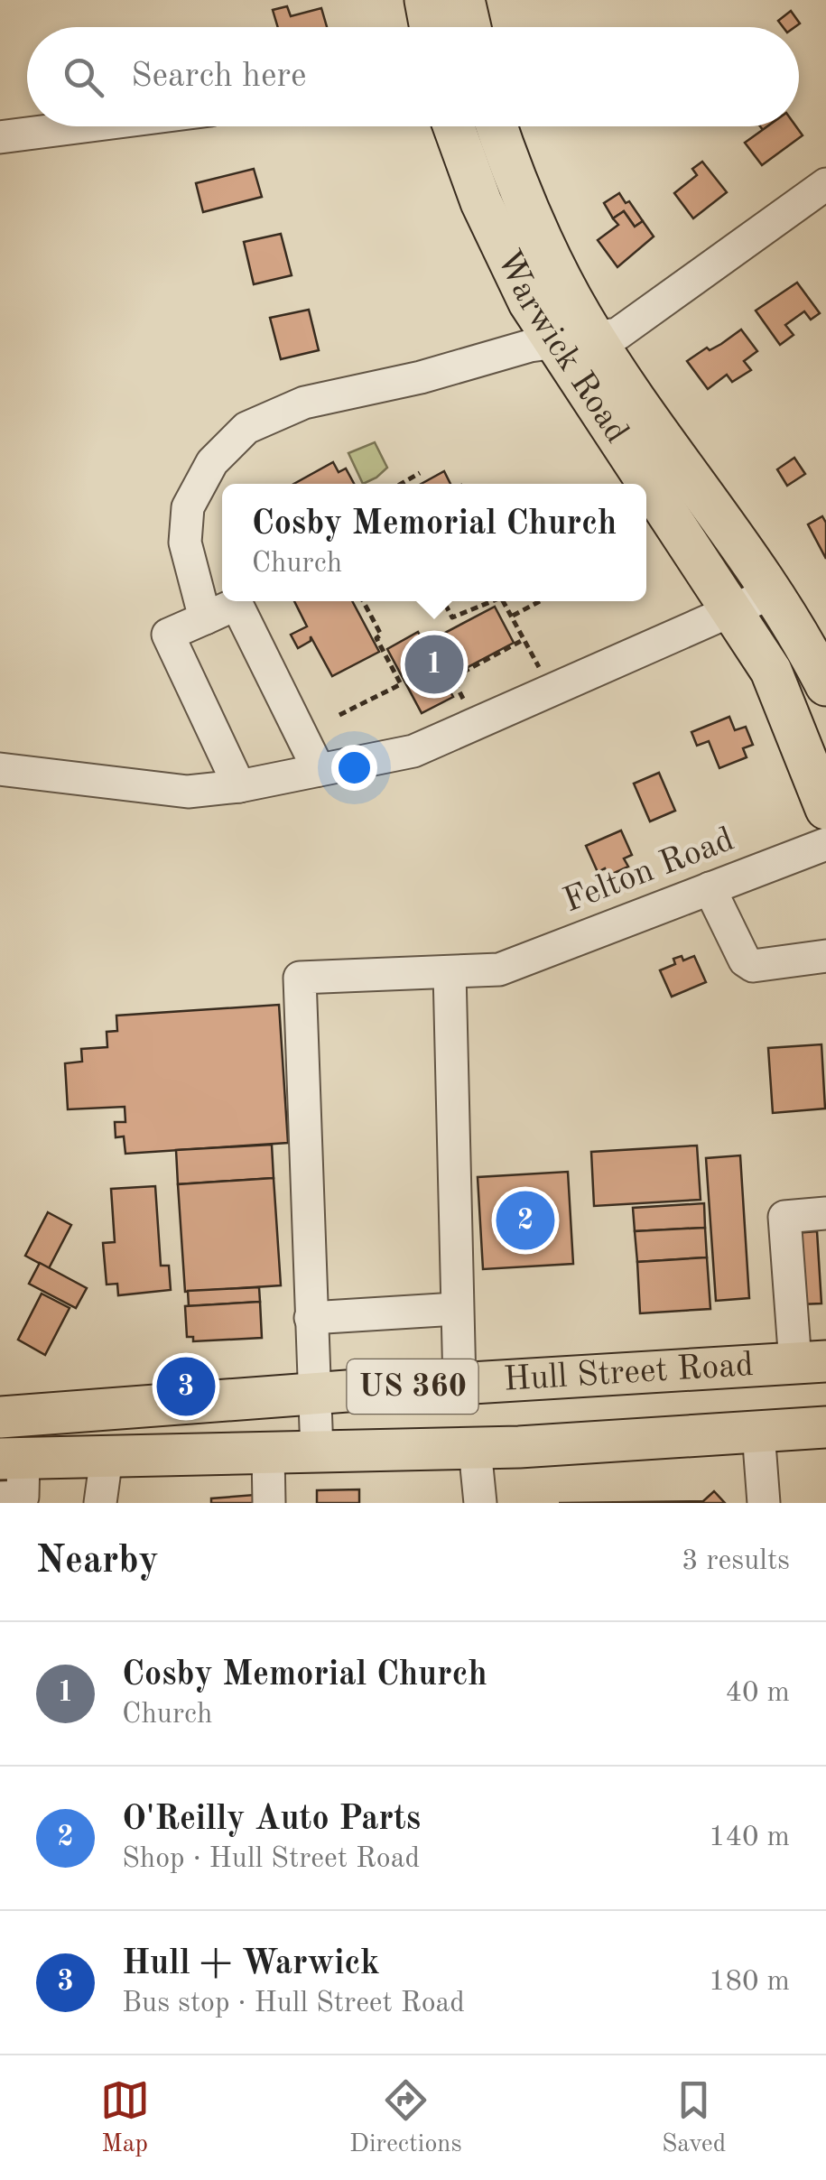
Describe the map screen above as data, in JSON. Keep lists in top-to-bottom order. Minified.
{"streets":{"main road":["Warwick Road","Hull Street Road","US 360"],"street":["Felton Road"]},"page":{"search":"Search here","popup":["Cosby Memorial Church","Church"],"pins":["1","2","3"],"heading":["Nearby","3 results"],"list":[{"mark":"1","name":"Cosby Memorial Church","note":"Church","value":"40 m"},{"mark":"2","name":"O'Reilly Auto Parts","note":"Shop · Hull Street Road","value":"140 m"},{"mark":"3","name":"Hull + Warwick","note":"Bus stop · Hull Street Road","value":"180 m"}],"nav":["Map","Directions","Saved"]}}
